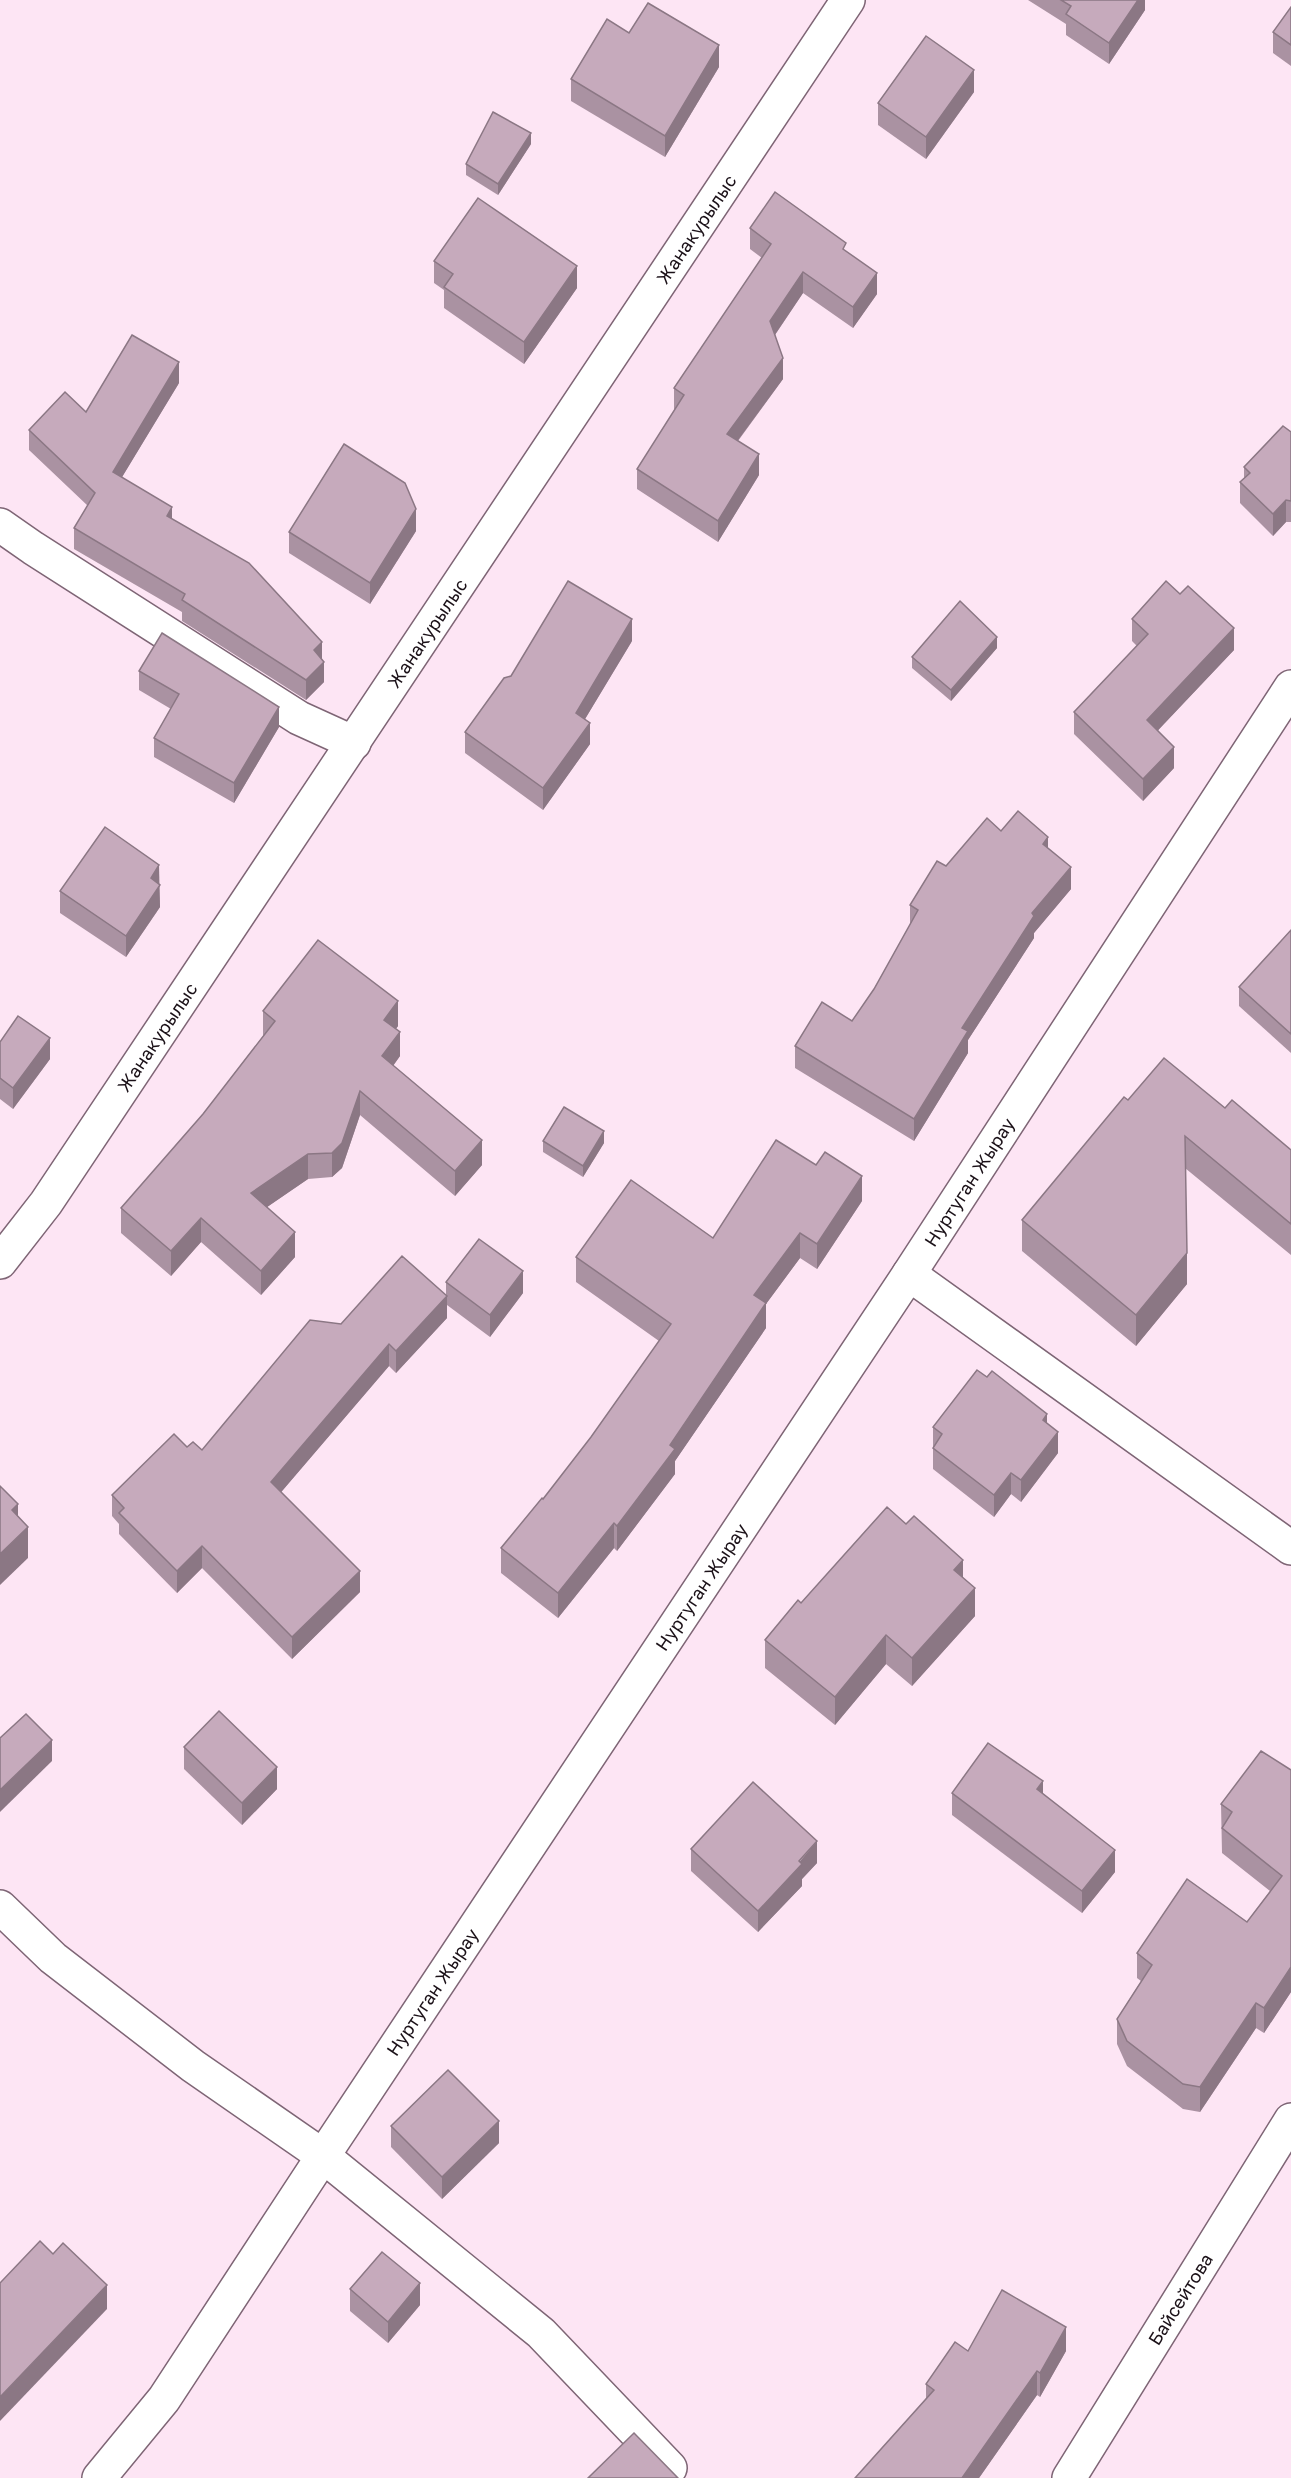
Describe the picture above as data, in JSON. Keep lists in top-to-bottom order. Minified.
{"streets":{"street":["Жанакурылыс","Нуртуган Жырау","Байсейтова"]}}
